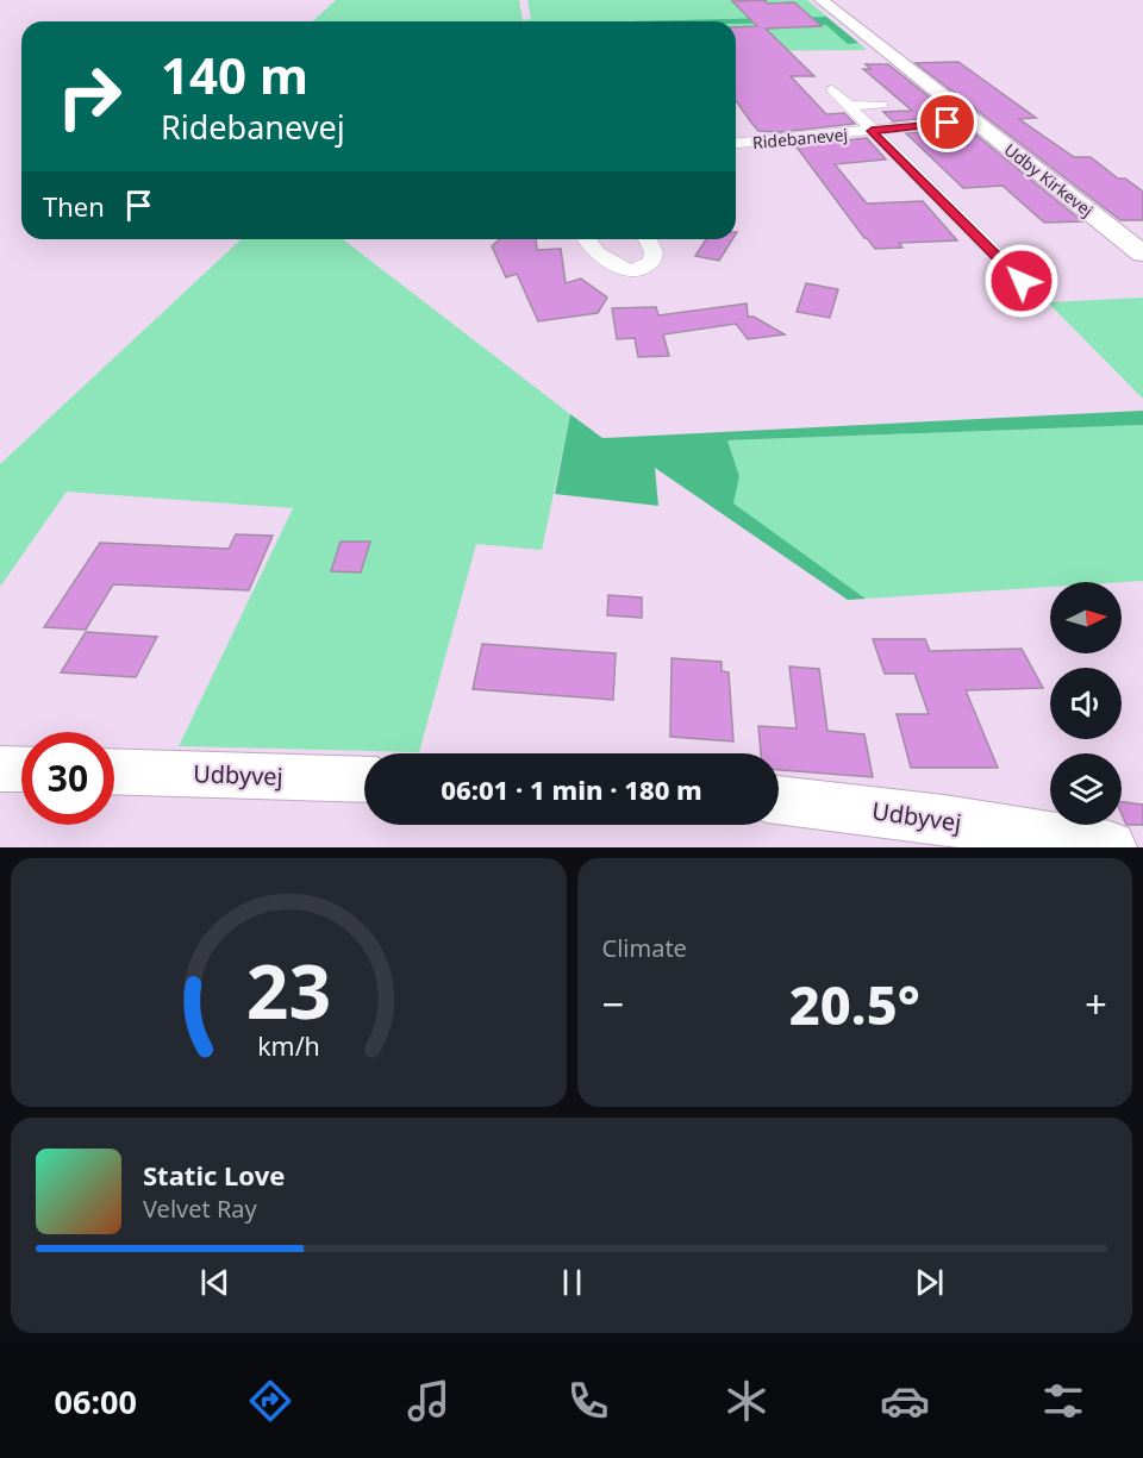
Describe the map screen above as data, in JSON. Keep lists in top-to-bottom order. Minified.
{"streets":{"street":["Ridebanevej","Udby Kirkevej","Udbyvej"]},"crossings":[["Ridebanevej","Udby Kirkevej"]],"north":"right","page":{"turn":["140 m","Ridebanevej"],"then":"Then","limit":"30","trip":"06:01 · 1 min · 180 m","tile":"Climate","heat":["−","20.5°","+"],"song":["Static Love","Velvet Ray"],"tabs":"06:00","gauge":["23","km/h"]}}
